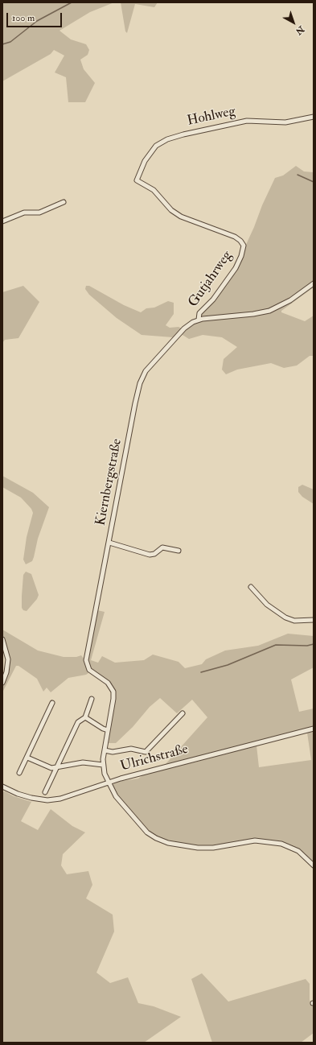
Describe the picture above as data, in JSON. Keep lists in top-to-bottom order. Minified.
{"streets":{"street":["Hohlweg","Gutjahrweg","Kiernbergstraße","Ulrichstraße"]},"crossings":[["Hohlweg","Gutjahrweg"],["Gutjahrweg","Kiernbergstraße"],["Kiernbergstraße","Ulrichstraße"]],"scale_bar":"100 m","north":"bottom right"}
